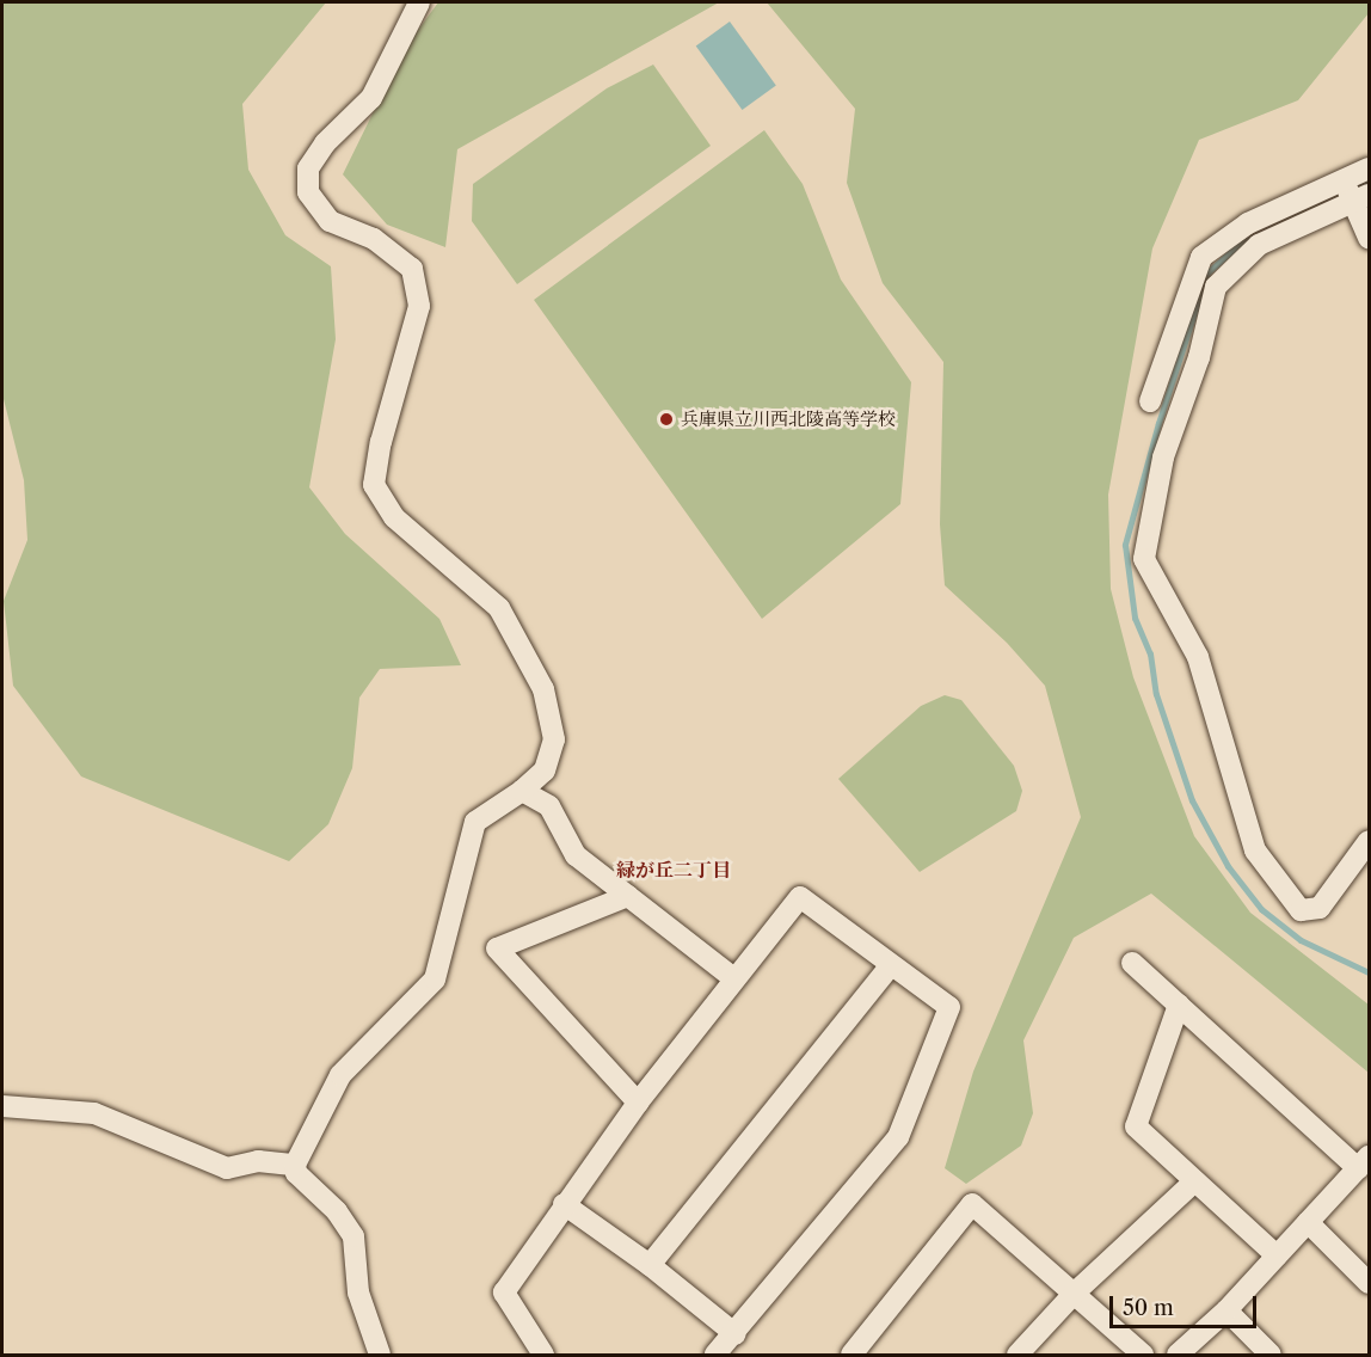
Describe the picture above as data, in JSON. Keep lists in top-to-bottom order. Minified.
{"districts":["緑が丘二丁目"],"places":["兵庫県立川西北陵高等学校"],"scale_bar":"50 m"}
